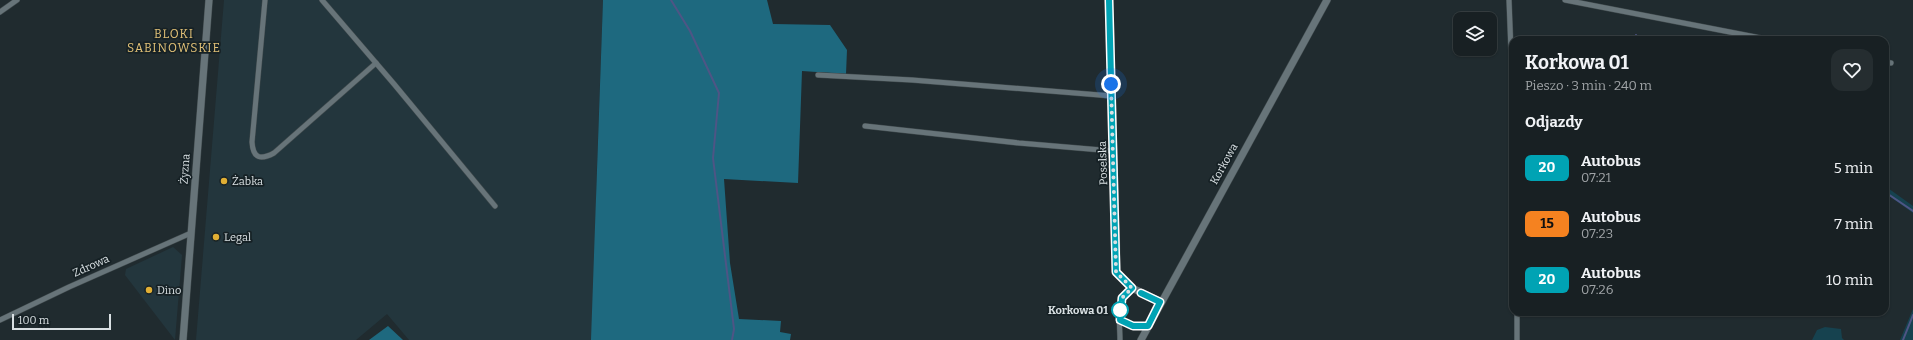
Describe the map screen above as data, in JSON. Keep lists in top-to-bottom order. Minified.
{"streets":{"street":["Poselska","Korkowa","Żyzna","Zdrowa"]},"crossings":[["Poselska","Korkowa"],["Żyzna","Zdrowa"]],"districts":["BLOKI SABINOWSKIE"],"places":["Żabka","Legal","Dino","Korkowa 01"],"lines":["bus line 20"],"scale_bar":"100 m","page":{"heading":[["Korkowa 01","Pieszo · 3 min · 240 m"],"Odjazdy"],"list":[{"mark":"20","name":"Autobus","note":"07:21","value":"5 min"},{"mark":"15","name":"Autobus","note":"07:23","value":"7 min"},{"mark":"20","name":"Autobus","note":"07:26","value":"10 min"}],"scale":"100 m"}}
